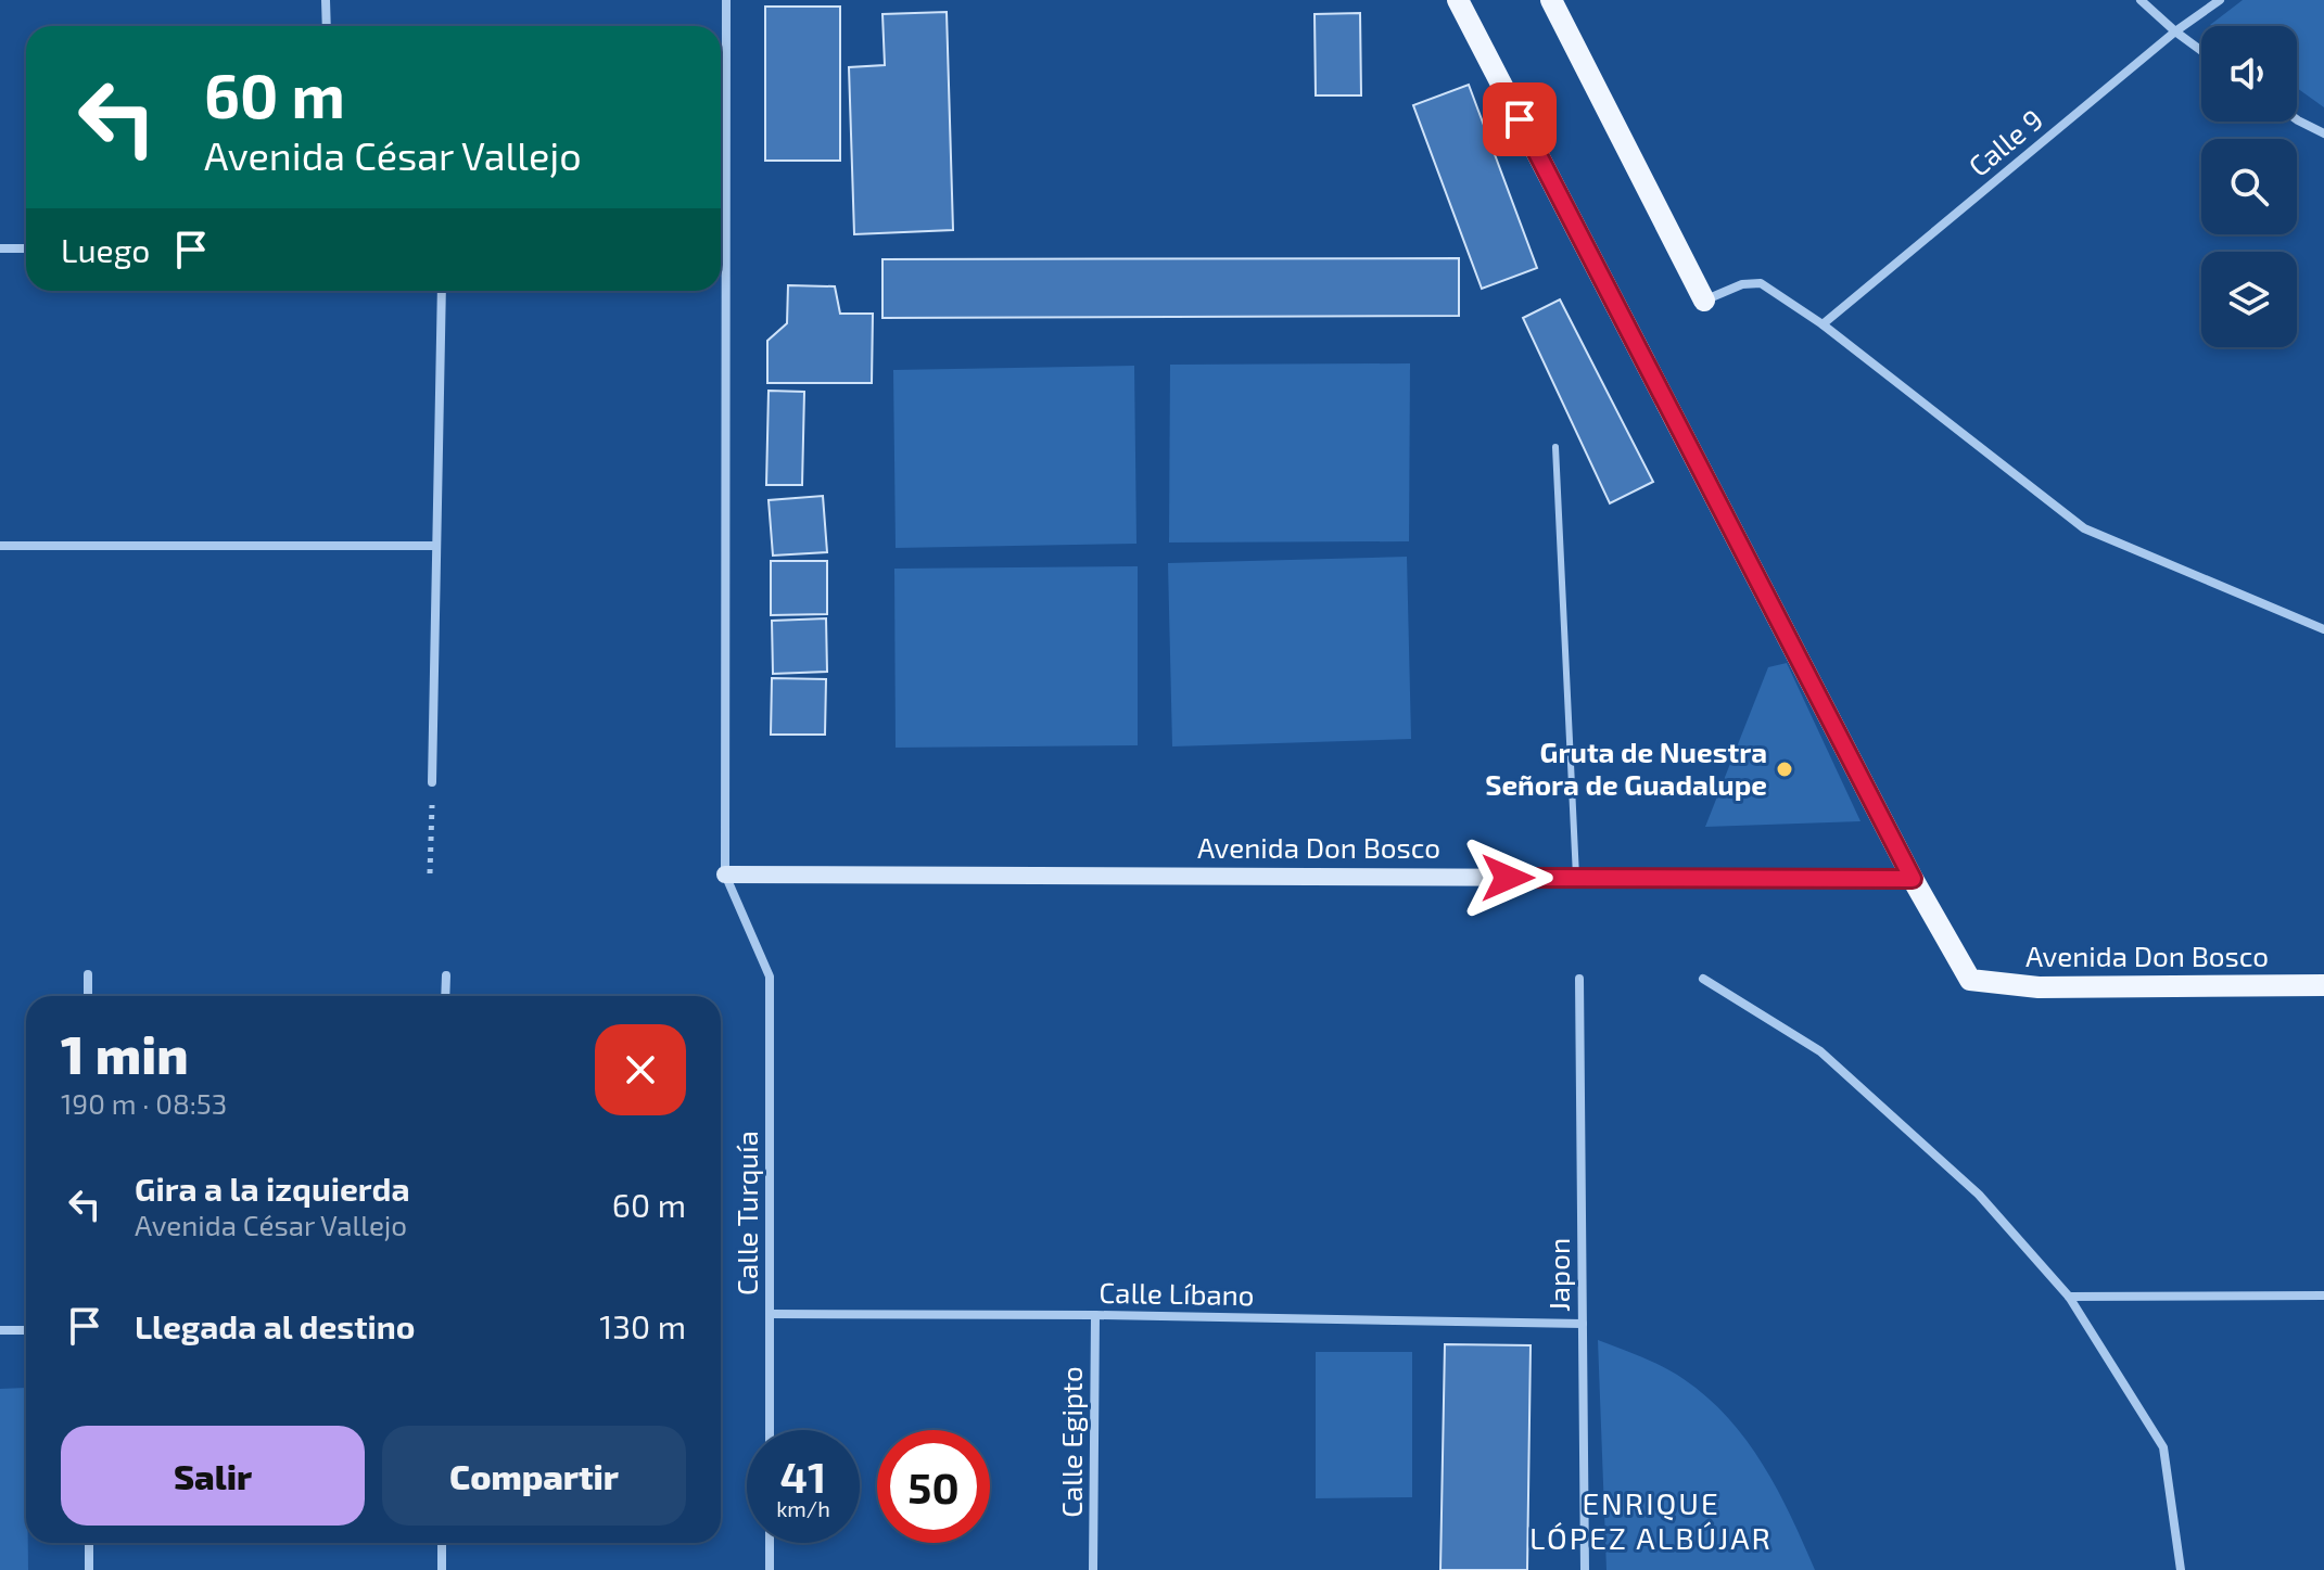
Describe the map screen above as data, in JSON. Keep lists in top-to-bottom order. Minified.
{"streets":{"main road":["Avenida Don Bosco"],"street":["Calle 9","Calle Turquía","Japon","Calle Líbano","Calle Egipto"]},"crossings":[["Avenida Don Bosco","Calle Turquía"],["Calle Turquía","Calle Líbano"],["Japon","Calle Líbano"],["Calle Líbano","Calle Egipto"]],"districts":["ENRIQUE LÓPEZ ALBÚJAR"],"places":["Gruta de Nuestra Señora de Guadalupe"],"page":{"turn":["60 m","Avenida César Vallejo"],"then":"Luego","heading":["1 min","190 m · 08:53"],"list":[{"name":"Gira a la izquierda","note":"Avenida César Vallejo","value":"60 m"},{"name":"Llegada al destino","value":"130 m"}],"buttons":["Salir","Compartir"],"speed":"41 km/h","limit":"50"}}
